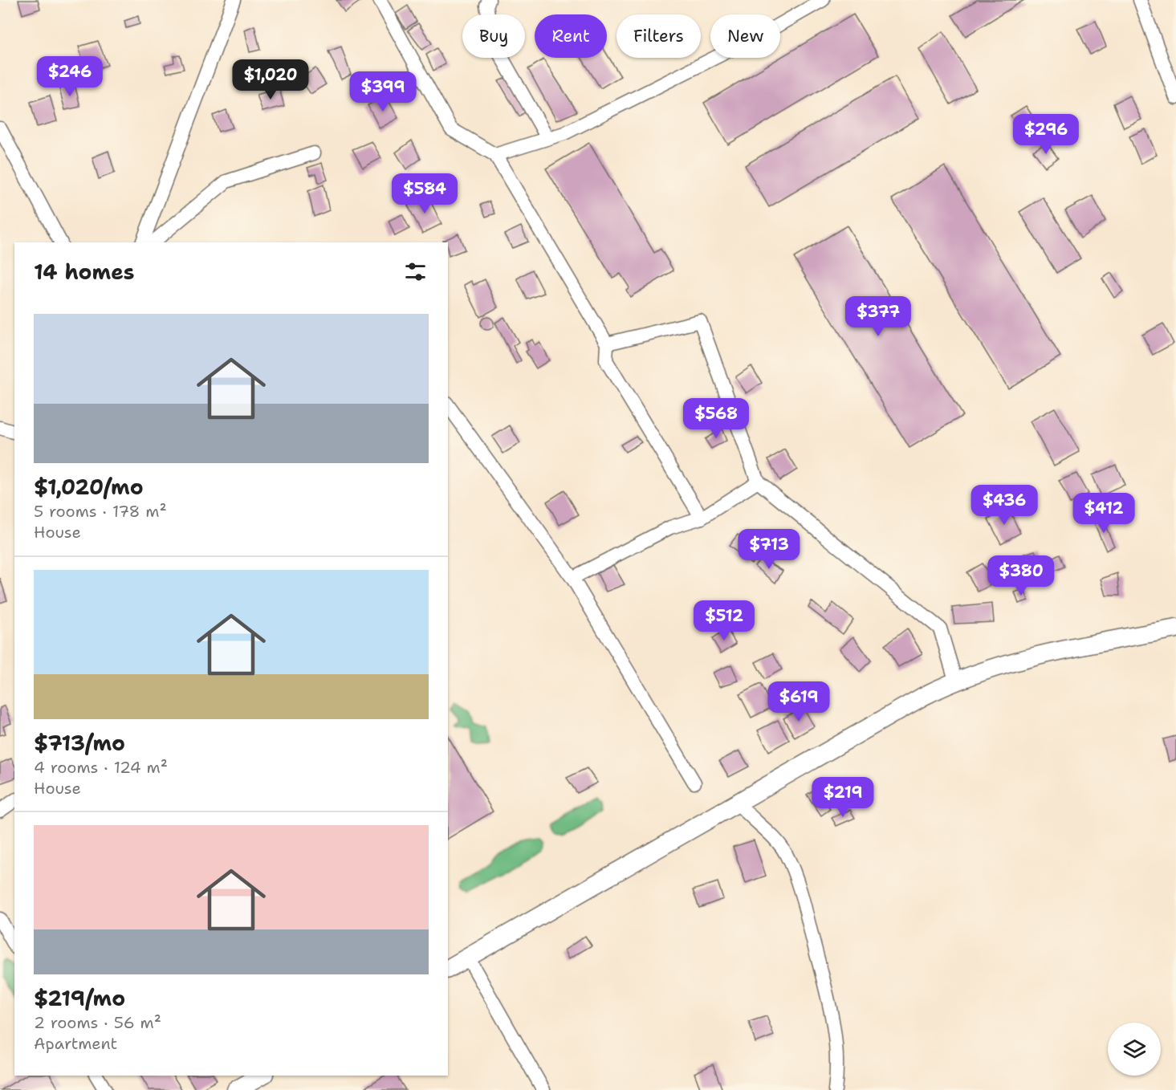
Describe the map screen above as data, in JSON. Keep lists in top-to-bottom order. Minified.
{"page":{"chip":["Buy","Rent","Filters","New"],"price":["$246","$1,020","$399","$296","$584","$377","$568","$436","$412","$713","$380","$512","$619","$219"],"heading":"14 homes","list":[{"name":"$1,020/mo","note":"5 rooms · 178 m² · House"},{"name":"$713/mo","note":"4 rooms · 124 m² · House"},{"name":"$219/mo","note":"2 rooms · 56 m² · Apartment"}]}}
